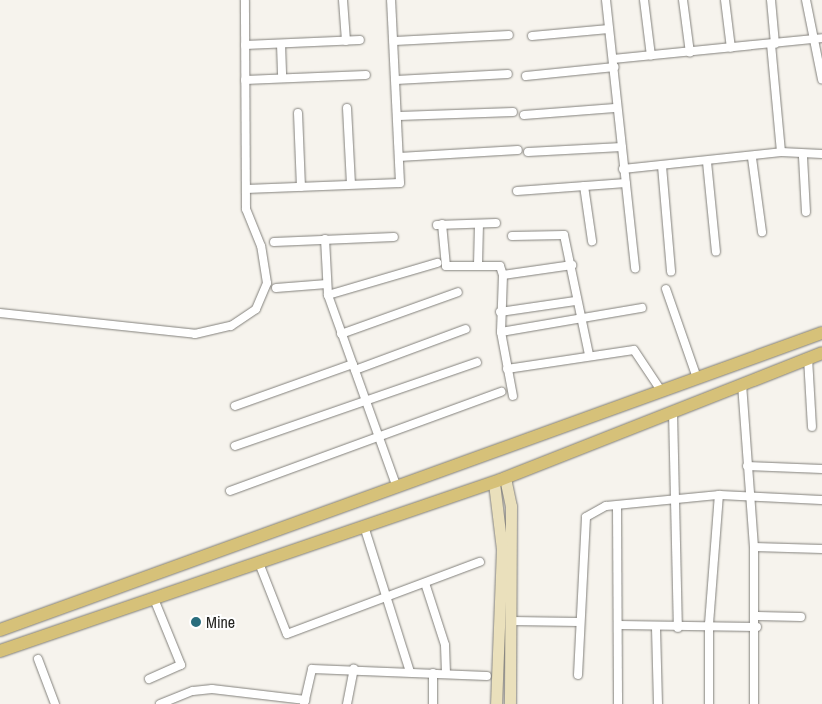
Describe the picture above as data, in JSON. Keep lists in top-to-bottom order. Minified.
{"places":["Mine"]}
